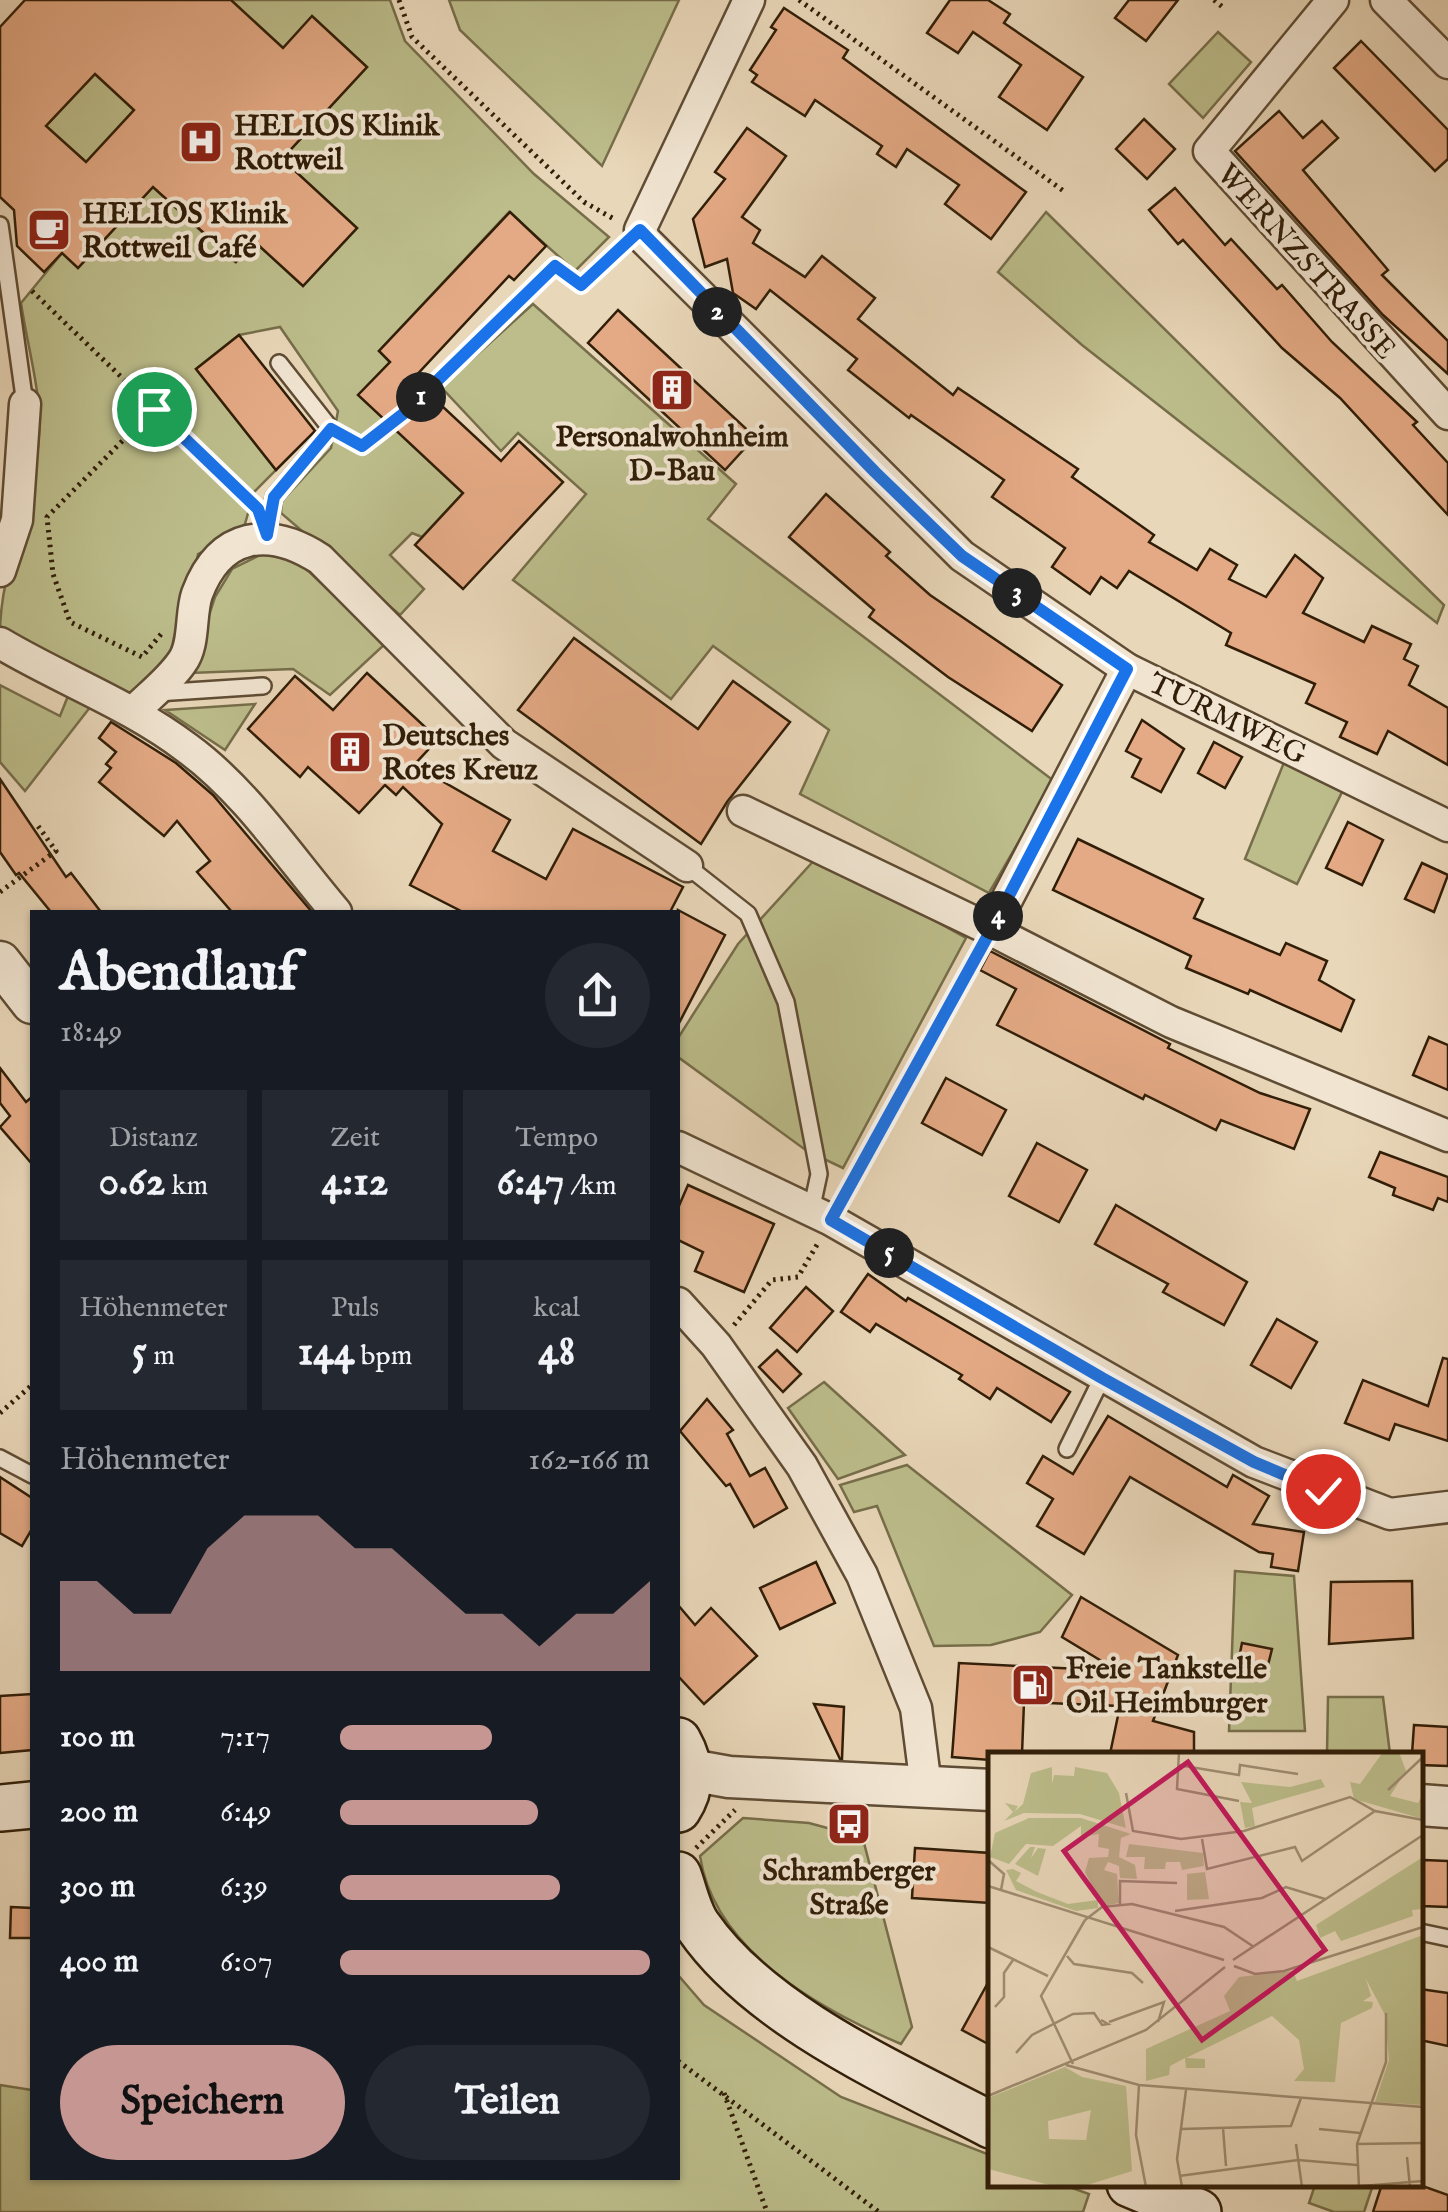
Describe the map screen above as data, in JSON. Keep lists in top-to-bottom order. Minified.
{"streets":{"street":["WERNZSTRASSE","TURMWEG"]},"places":{"hospital":["HELIOS Klinik Rottweil"],"cafe":["HELIOS Klinik Rottweil Café"],"building":["Personalwohnheim D-Bau","Deutsches Rotes Kreuz"],"fuel station":["Freie Tankstelle Oil Heimburger"],"bus stop":["Schramberger Straße"]},"page":{"pins":["2","1","3","4","5"],"heading":["Abendlauf","18:49"],"stats":[["Distanz","0.62 km"],["Zeit","4:12"],["Tempo","6:47 /km"],["Höhenmeter","5 m"],["Puls","144 bpm"],["kcal","48"]],"chart":["Höhenmeter","162–166 m"],"list":[{"name":"100 m","note":"7:17"},{"name":"200 m","note":"6:49"},{"name":"300 m","note":"6:39"},{"name":"400 m","note":"6:07"}],"buttons":["Speichern","Teilen"]}}
